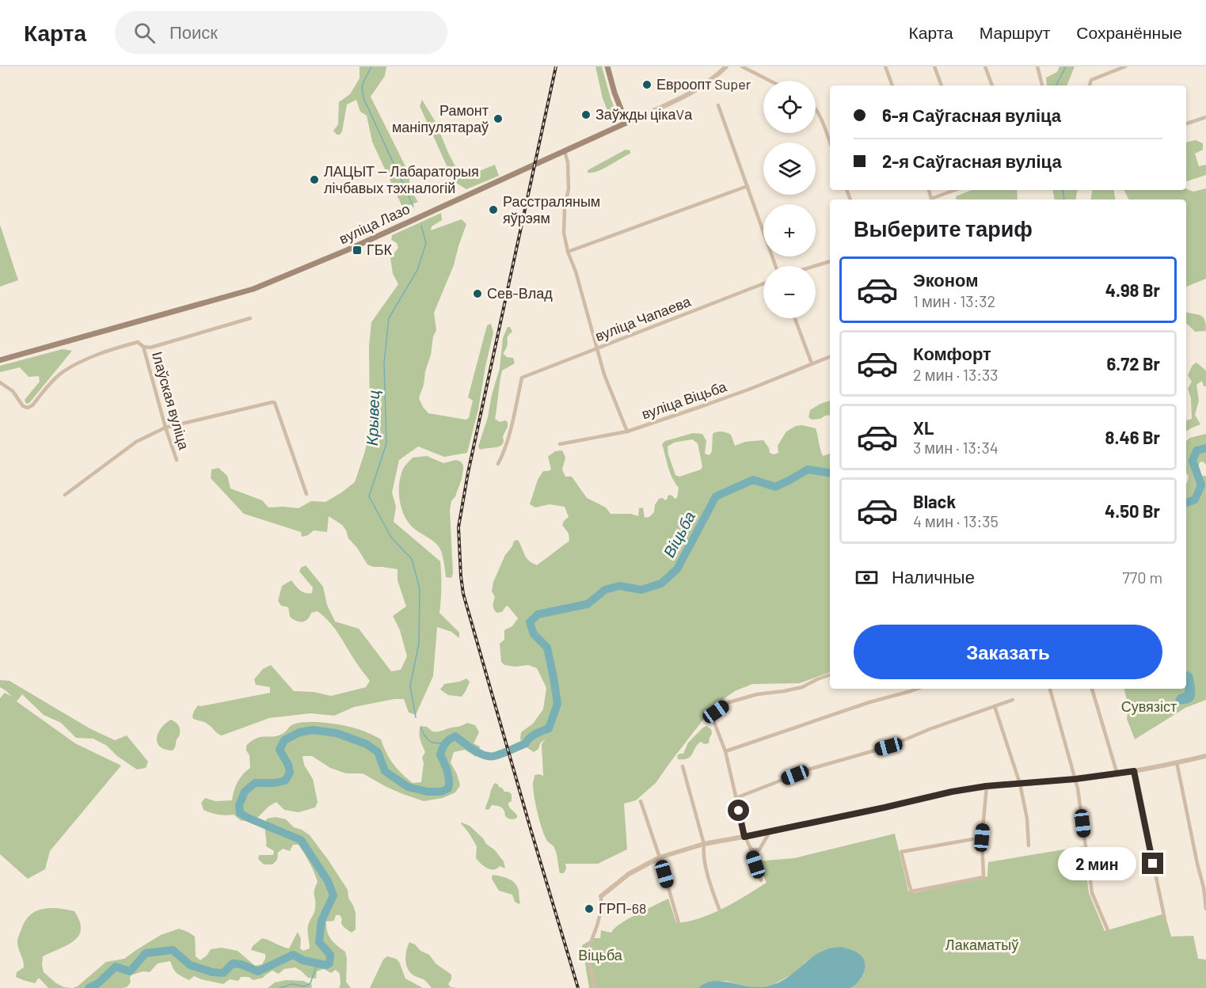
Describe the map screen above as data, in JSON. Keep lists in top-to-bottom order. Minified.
{"streets":{"main road":["вуліца Лазо"],"street":["вуліца Чапаева","Ілаўская вуліца","вуліца Віцьба"]},"water":["Крывец","Віцьба"],"parks":["Сувязіст","Лакаматыў","Віцьба"],"places":{"other":["Евроопт Super","Заўжды цікаVа","Рамонт маніпулятараў","ЛАЦЫТ -- Лабараторыя лічбавых тэхналогій","Расстраляным яўрэям","Сев-Влад","ГРП-68"],"transit":["ГБК"]},"page":{"header":"Карта","search":"Поиск","nav":["Карта","Маршрут","Сохранённые"],"map_buttons":["+","−"],"banner":["6-я Саўгасная вуліца","2-я Саўгасная вуліца"],"heading":"Выберите тариф","list":[{"name":"Эконом","note":"1 мин · 13:32","value":"4.98 Br"},{"name":"Комфорт","note":"2 мин · 13:33","value":"6.72 Br"},{"name":"XL","note":"3 мин · 13:34","value":"8.46 Br"},{"name":"Black","note":"4 мин · 13:35","value":"4.50 Br"}],"pay":["Наличные","770 m"],"buttons":"Заказать","bubble":"2 мин"}}
